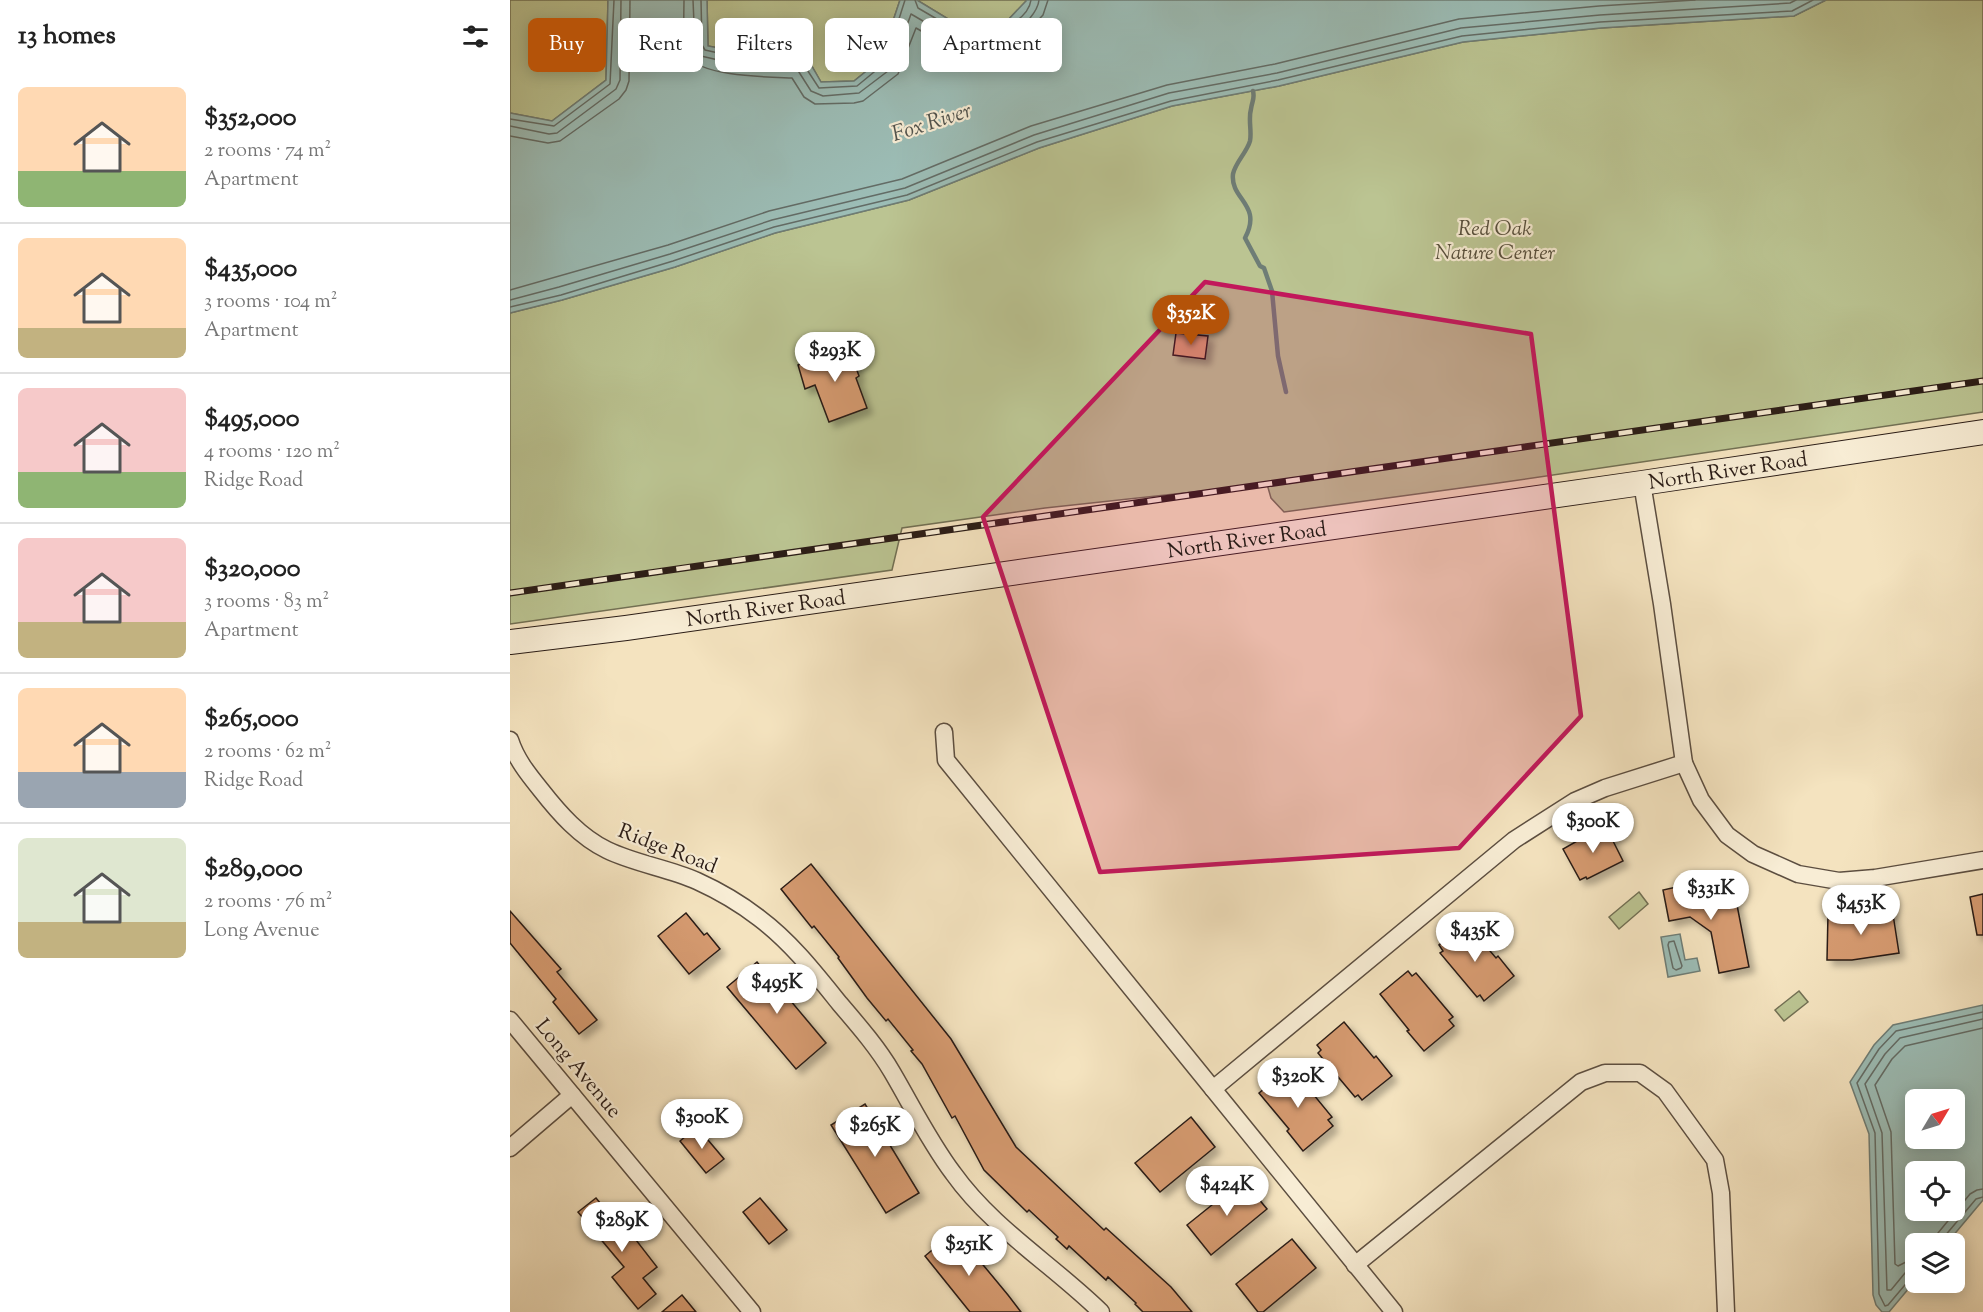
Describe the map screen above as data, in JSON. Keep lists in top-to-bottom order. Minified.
{"streets":{"main road":["North River Road"],"street":["Ridge Road","Long Avenue"]},"water":["Fox River"],"parks":["Red Oak Nature Center"],"north":"top right","page":{"heading":"13 homes","chip":["Buy","Rent","Filters","New","Apartment"],"list":[{"name":"$352,000","note":"2 rooms · 74 m² · Apartment"},{"name":"$435,000","note":"3 rooms · 104 m² · Apartment"},{"name":"$495,000","note":"4 rooms · 120 m² · Ridge Road"},{"name":"$320,000","note":"3 rooms · 83 m² · Apartment"},{"name":"$265,000","note":"2 rooms · 62 m² · Ridge Road"},{"name":"$289,000","note":"2 rooms · 76 m² · Long Avenue"}],"price":["$352K","$293K","$300K","$331K","$453K","$435K","$495K","$320K","$300K","$265K","$424K","$289K","$251K"]}}
